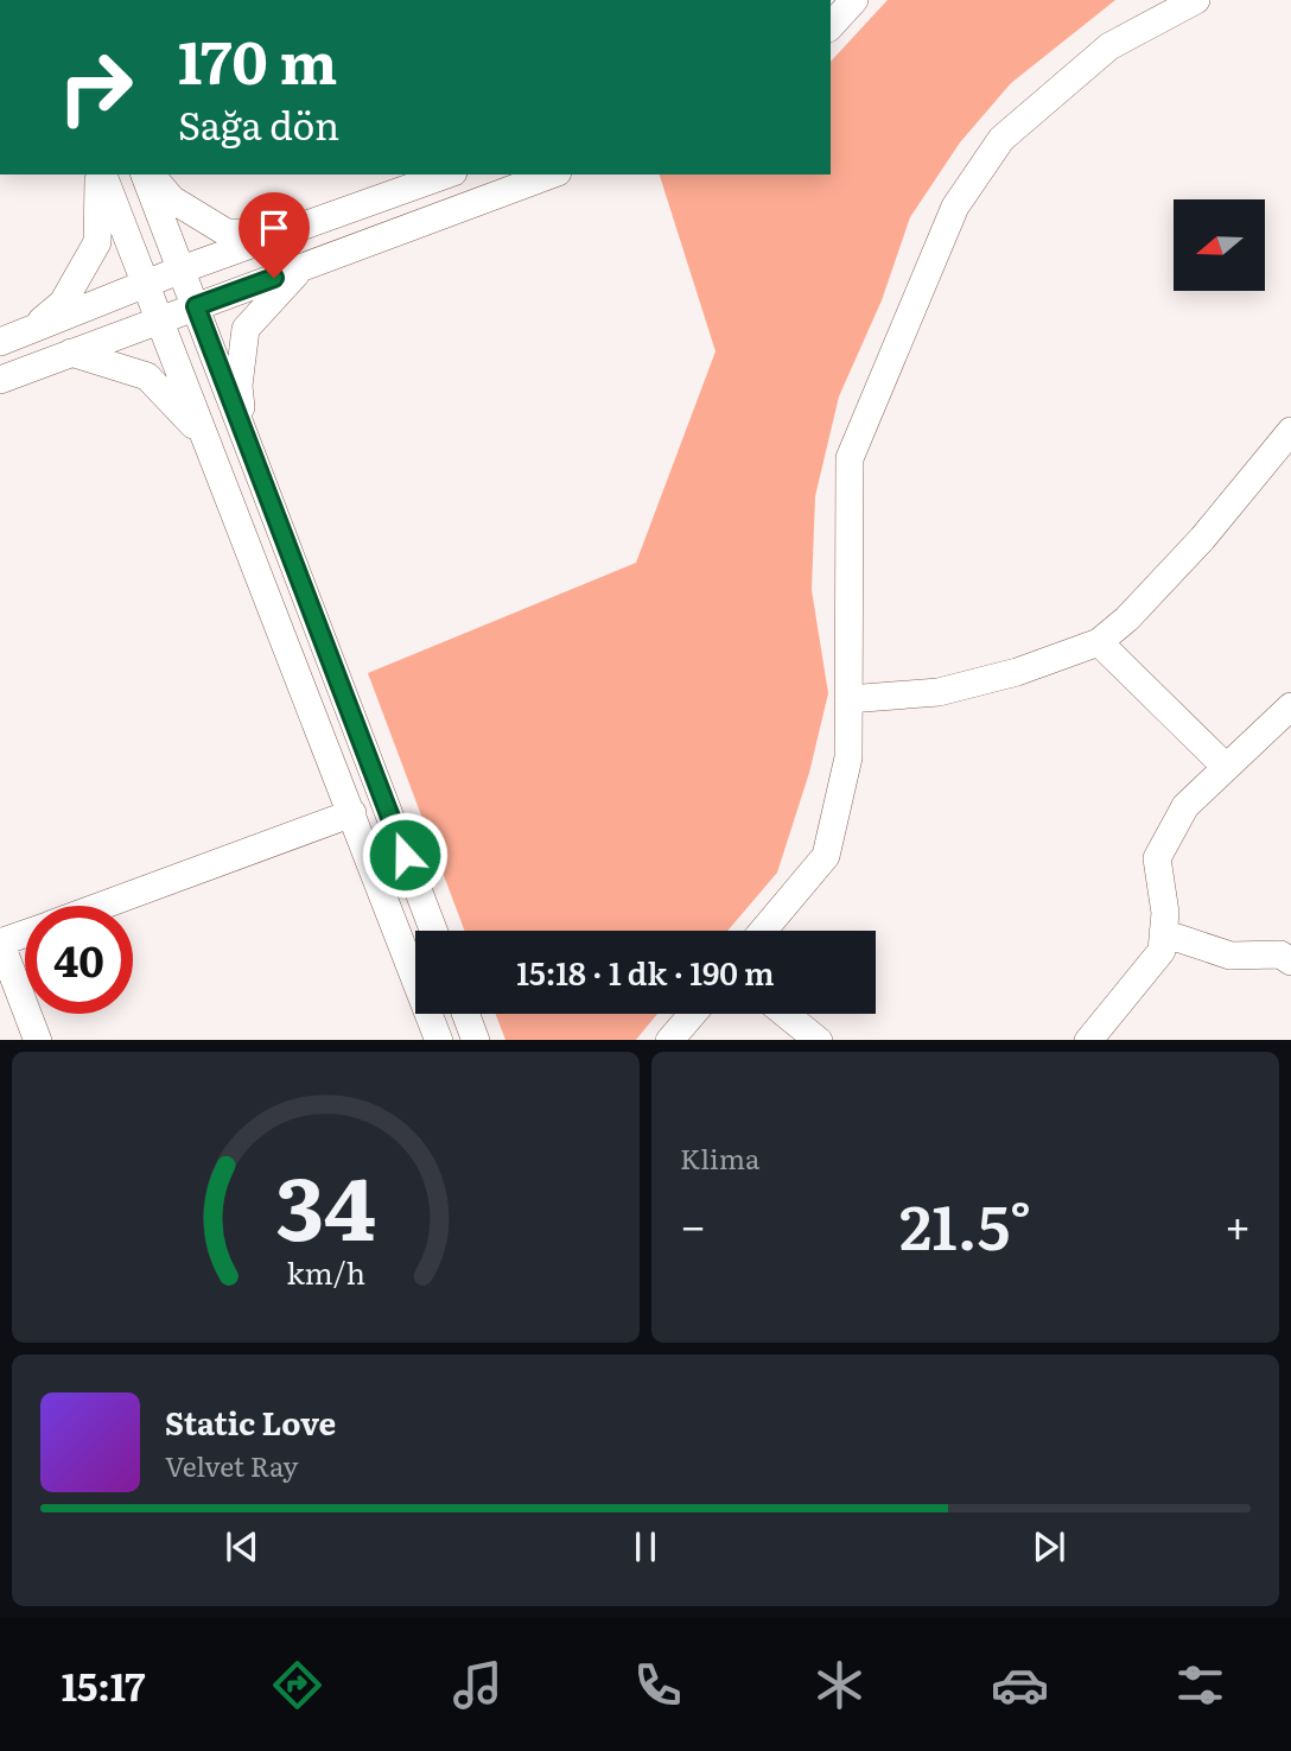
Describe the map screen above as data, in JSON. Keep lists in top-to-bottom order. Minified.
{"north":"left","page":{"turn":["170 m","Sağa dön"],"limit":"40","trip":"15:18 · 1 dk · 190 m","tile":"Klima","heat":["−","21.5°","+"],"song":["Static Love","Velvet Ray"],"tabs":"15:17","gauge":["34","km/h"]}}
